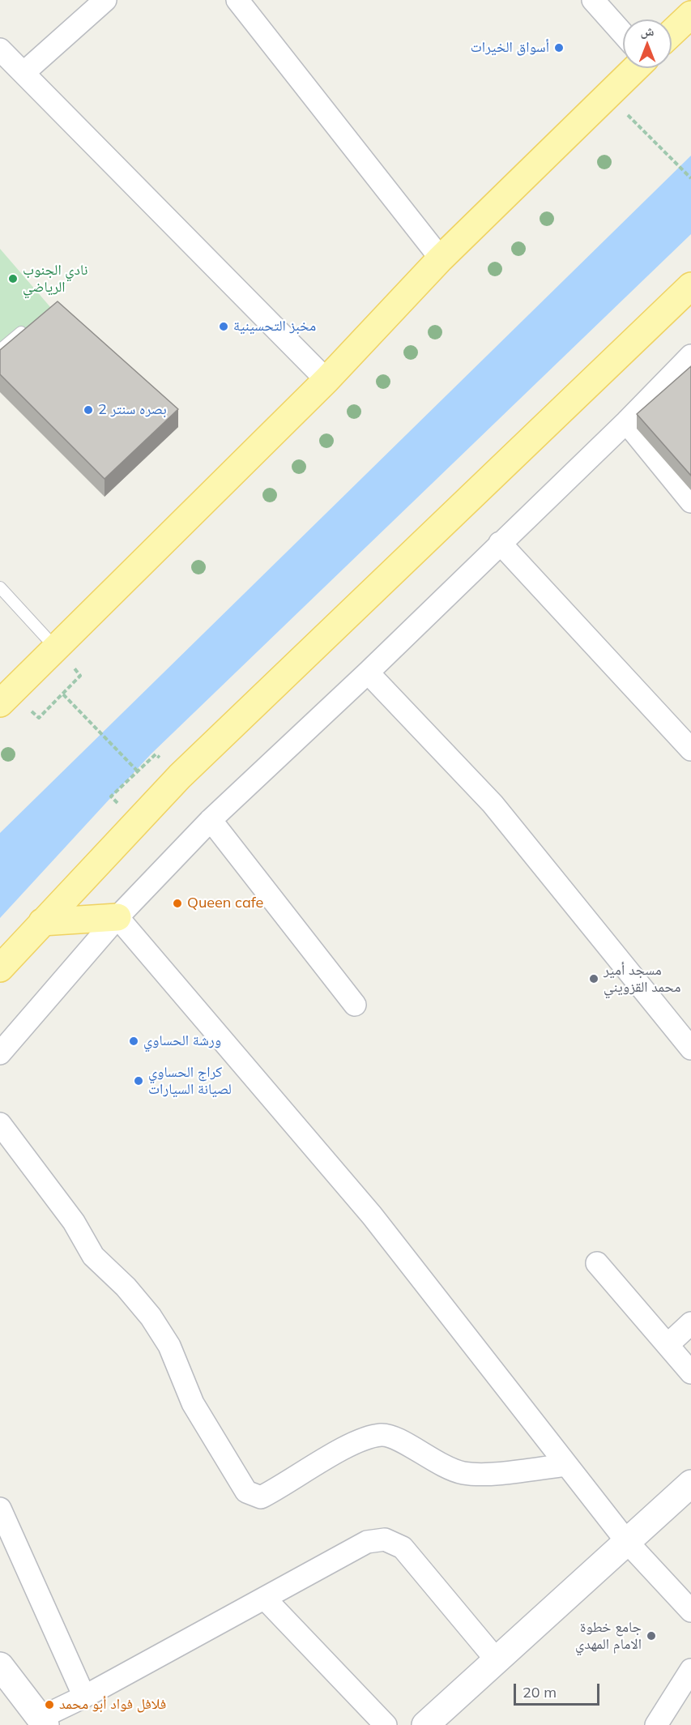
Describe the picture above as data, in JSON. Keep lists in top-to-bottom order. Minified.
{"places":["أسواق الخيرات","نادي الجنوب الرياضي","مخبز التحسينية","بصره سنتر 2","Queen cafe","مسجد أمير محمد القزويني","ورشة الحساوي","كراج الحساوي لصيانة السيارات","جامع خطوة الامام المهدي","فلافل فواد أبو محمد"],"scale_bar":"20 m","north":"top"}
